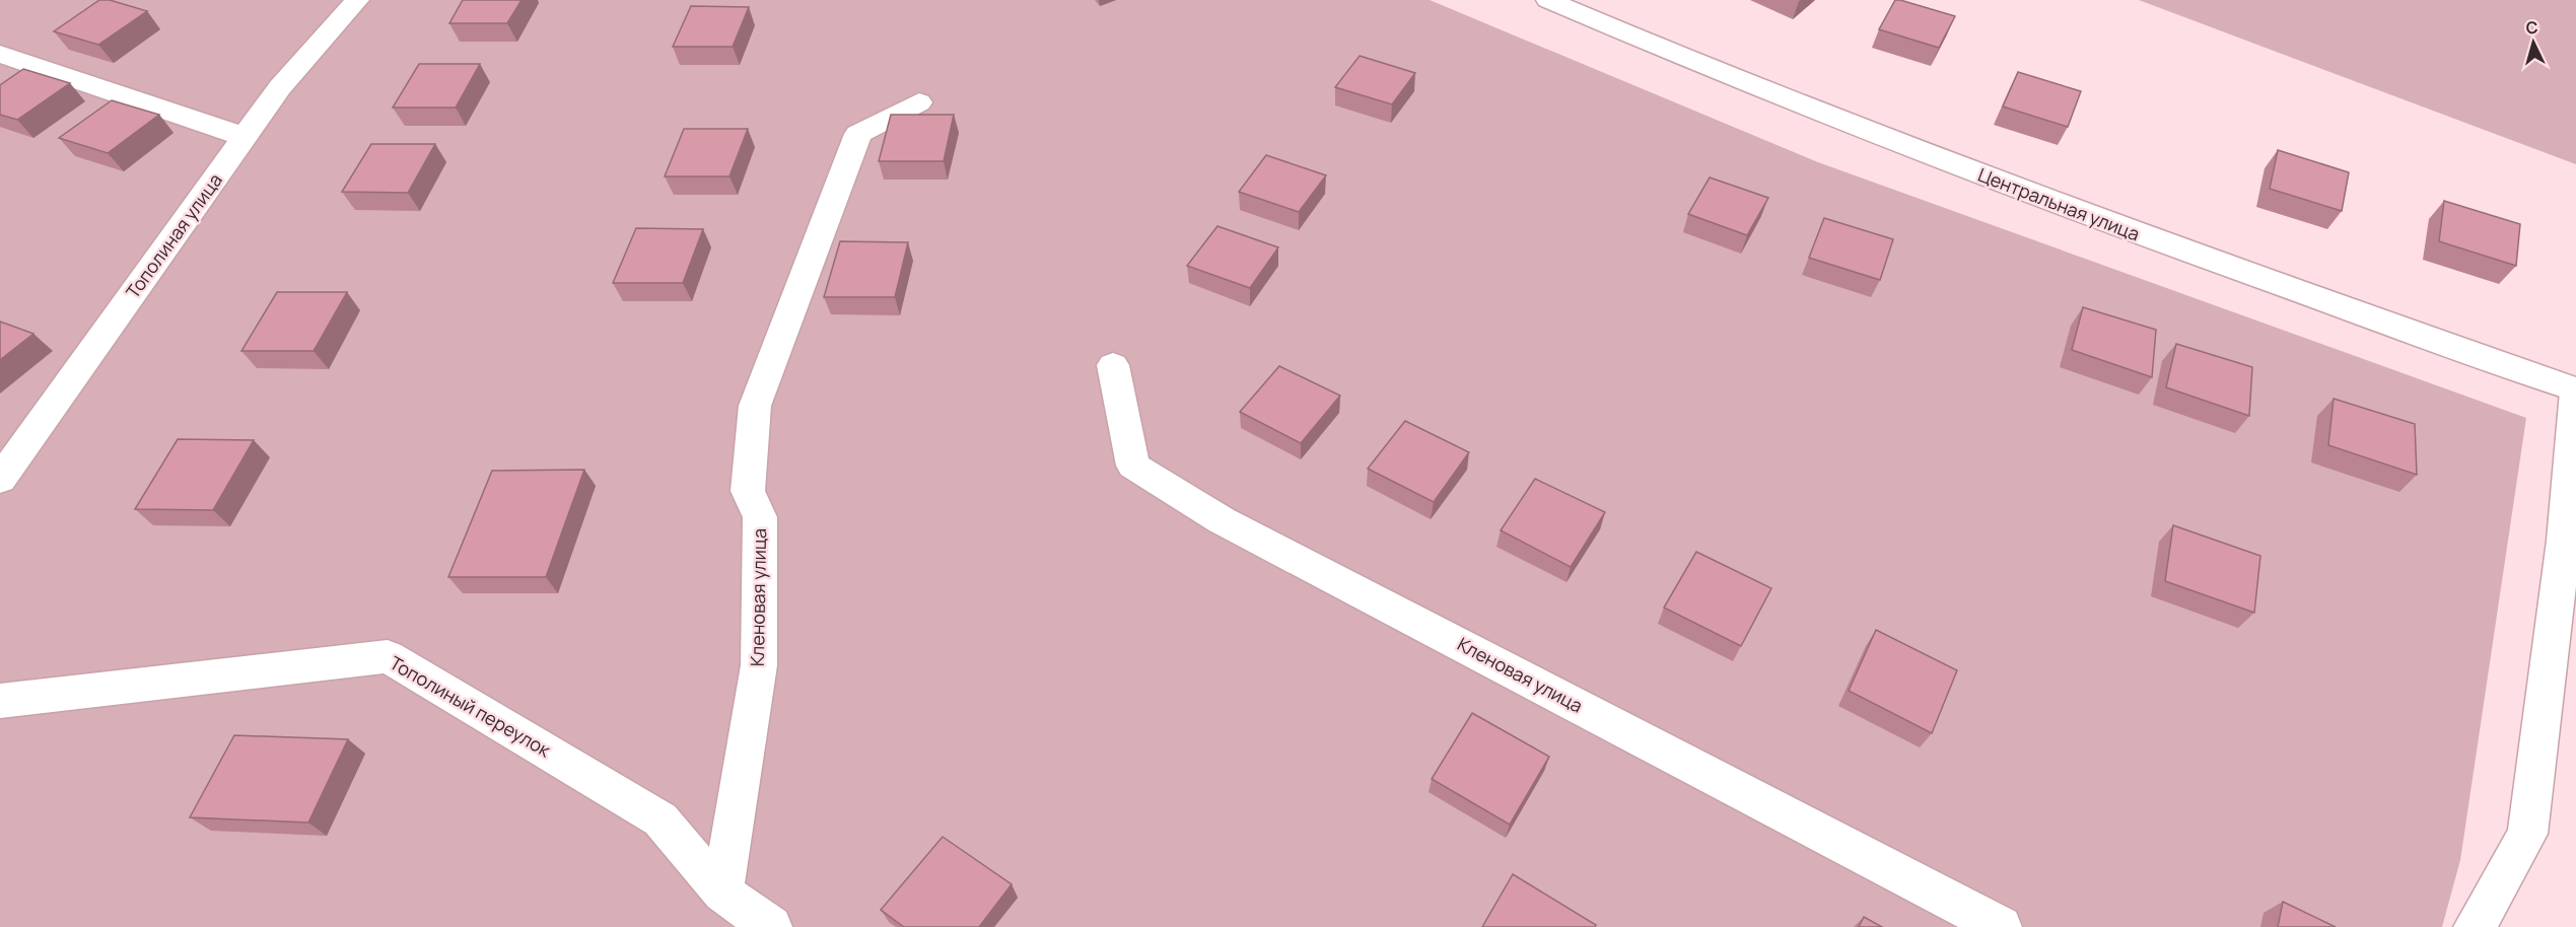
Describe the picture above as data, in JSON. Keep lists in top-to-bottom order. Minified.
{"streets":{"street":["Центральная улица","Тополиная улица","Кленовая улица","Тополиный переулок"]},"crossings":[["Кленовая улица","Тополиный переулок"]],"north":"top"}
